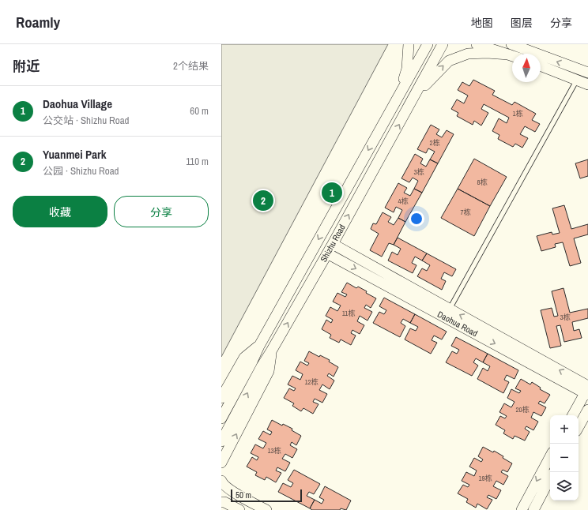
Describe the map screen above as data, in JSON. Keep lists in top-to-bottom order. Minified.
{"streets":{"street":["Shizhu Road","Daohua Road"]},"crossings":[["Shizhu Road","Daohua Road"]],"house_numbers":["1栋","2栋","3栋","8栋","4栋","7栋","11栋","3栋","12栋","20栋","13栋","19栋"],"scale_bar":"50 m","north":"top","page":{"header":"Roamly","nav":["地图","图层","分享"],"heading":["附近","2个结果"],"list":[{"mark":"1","name":"Daohua Village","note":"公交站 · Shizhu Road","value":"60 m"},{"mark":"2","name":"Yuanmei Park","note":"公园 · Shizhu Road","value":"110 m"}],"pins":["1","2"],"buttons":["收藏","分享"],"map_buttons":["+","−"],"scale":"50 m"}}
